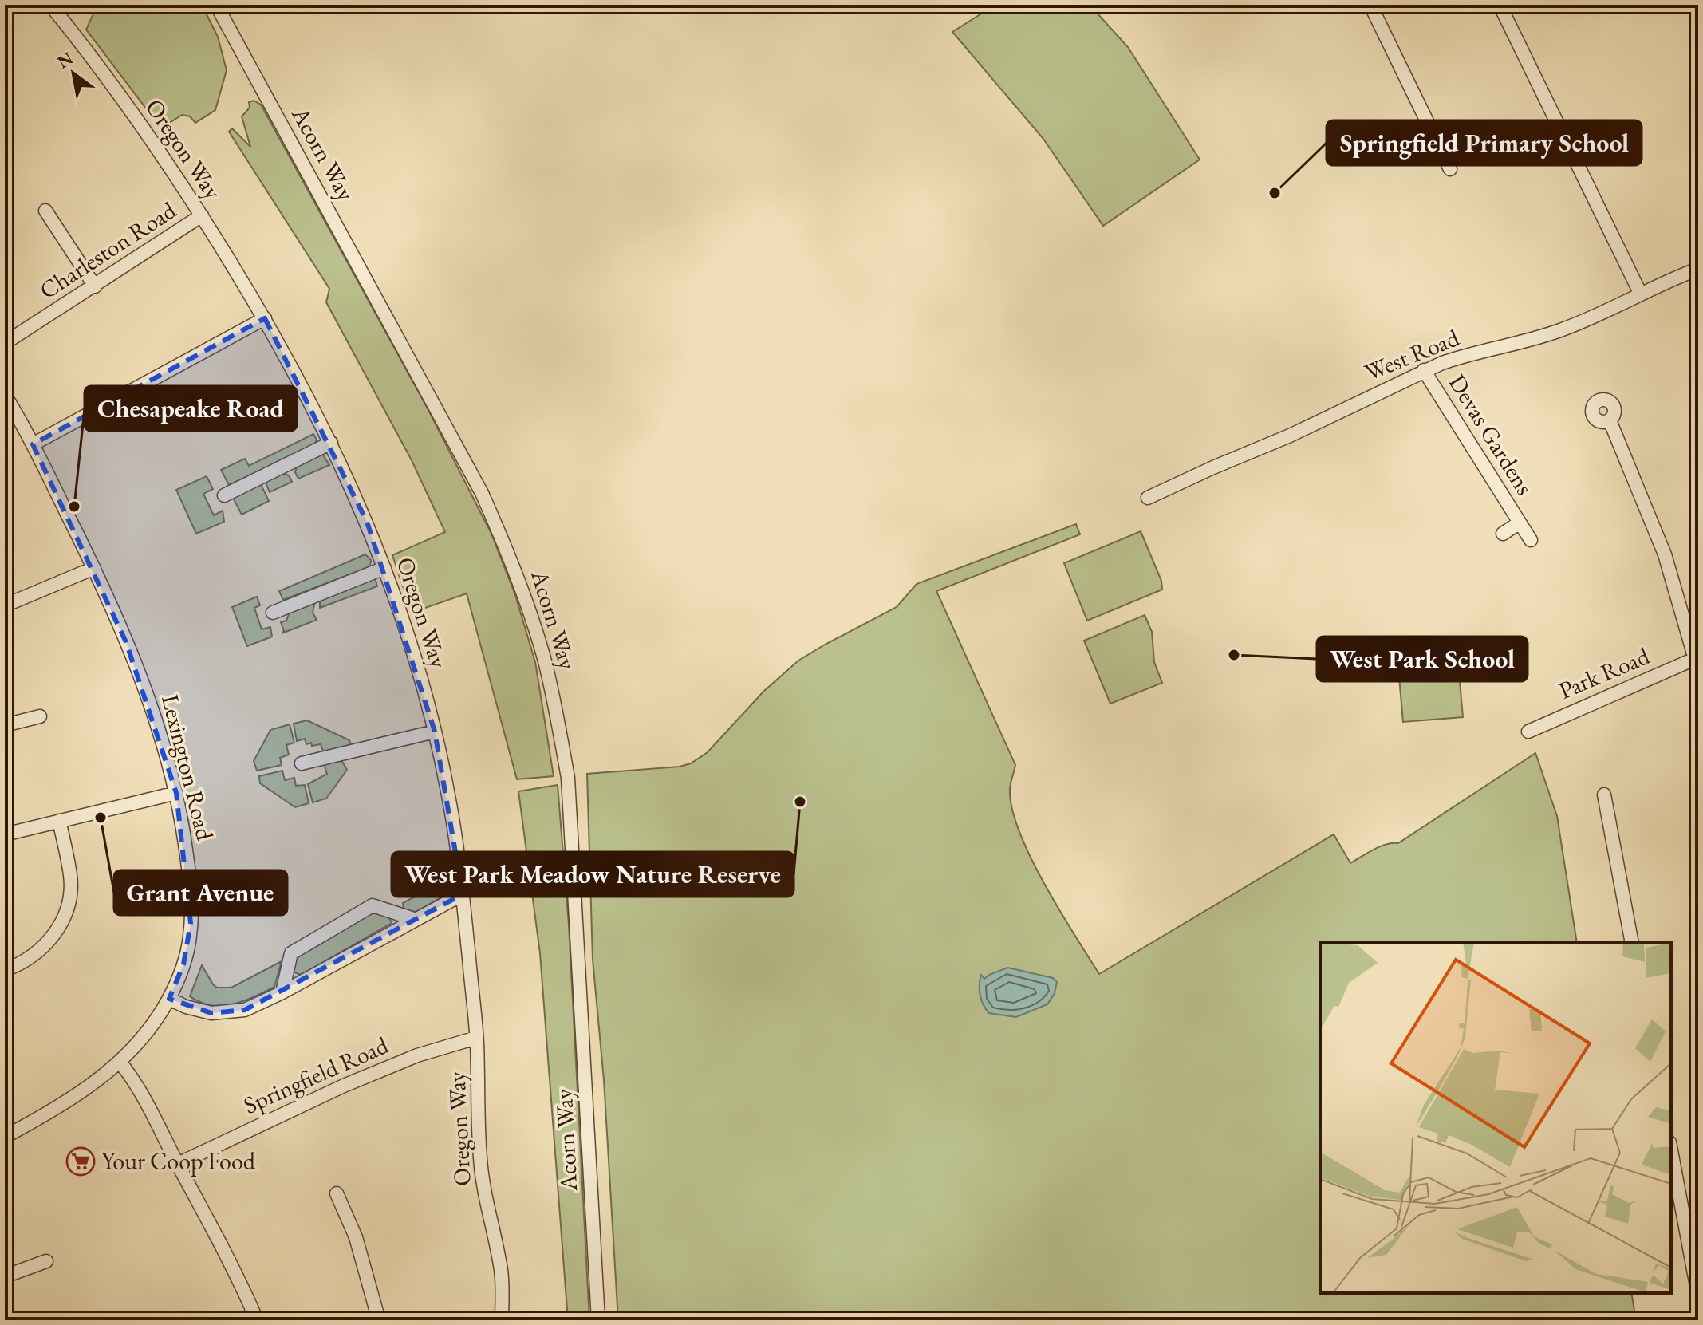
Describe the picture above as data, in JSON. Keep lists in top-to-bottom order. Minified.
{"streets":{"street":["Oregon Way","Acorn Way","Charleston Road","West Road","Devas Gardens","Park Road","Lexington Road","Springfield Road"]},"crossings":[["Oregon Way","Charleston Road"],["Oregon Way","Springfield Road"],["West Road","Devas Gardens"]],"places":{"other":["Springfield Primary School","Chesapeake Road","West Park School","West Park Meadow Nature Reserve","Grant Avenue"],"supermarket":["Your Coop Food"]},"north":"top left"}
